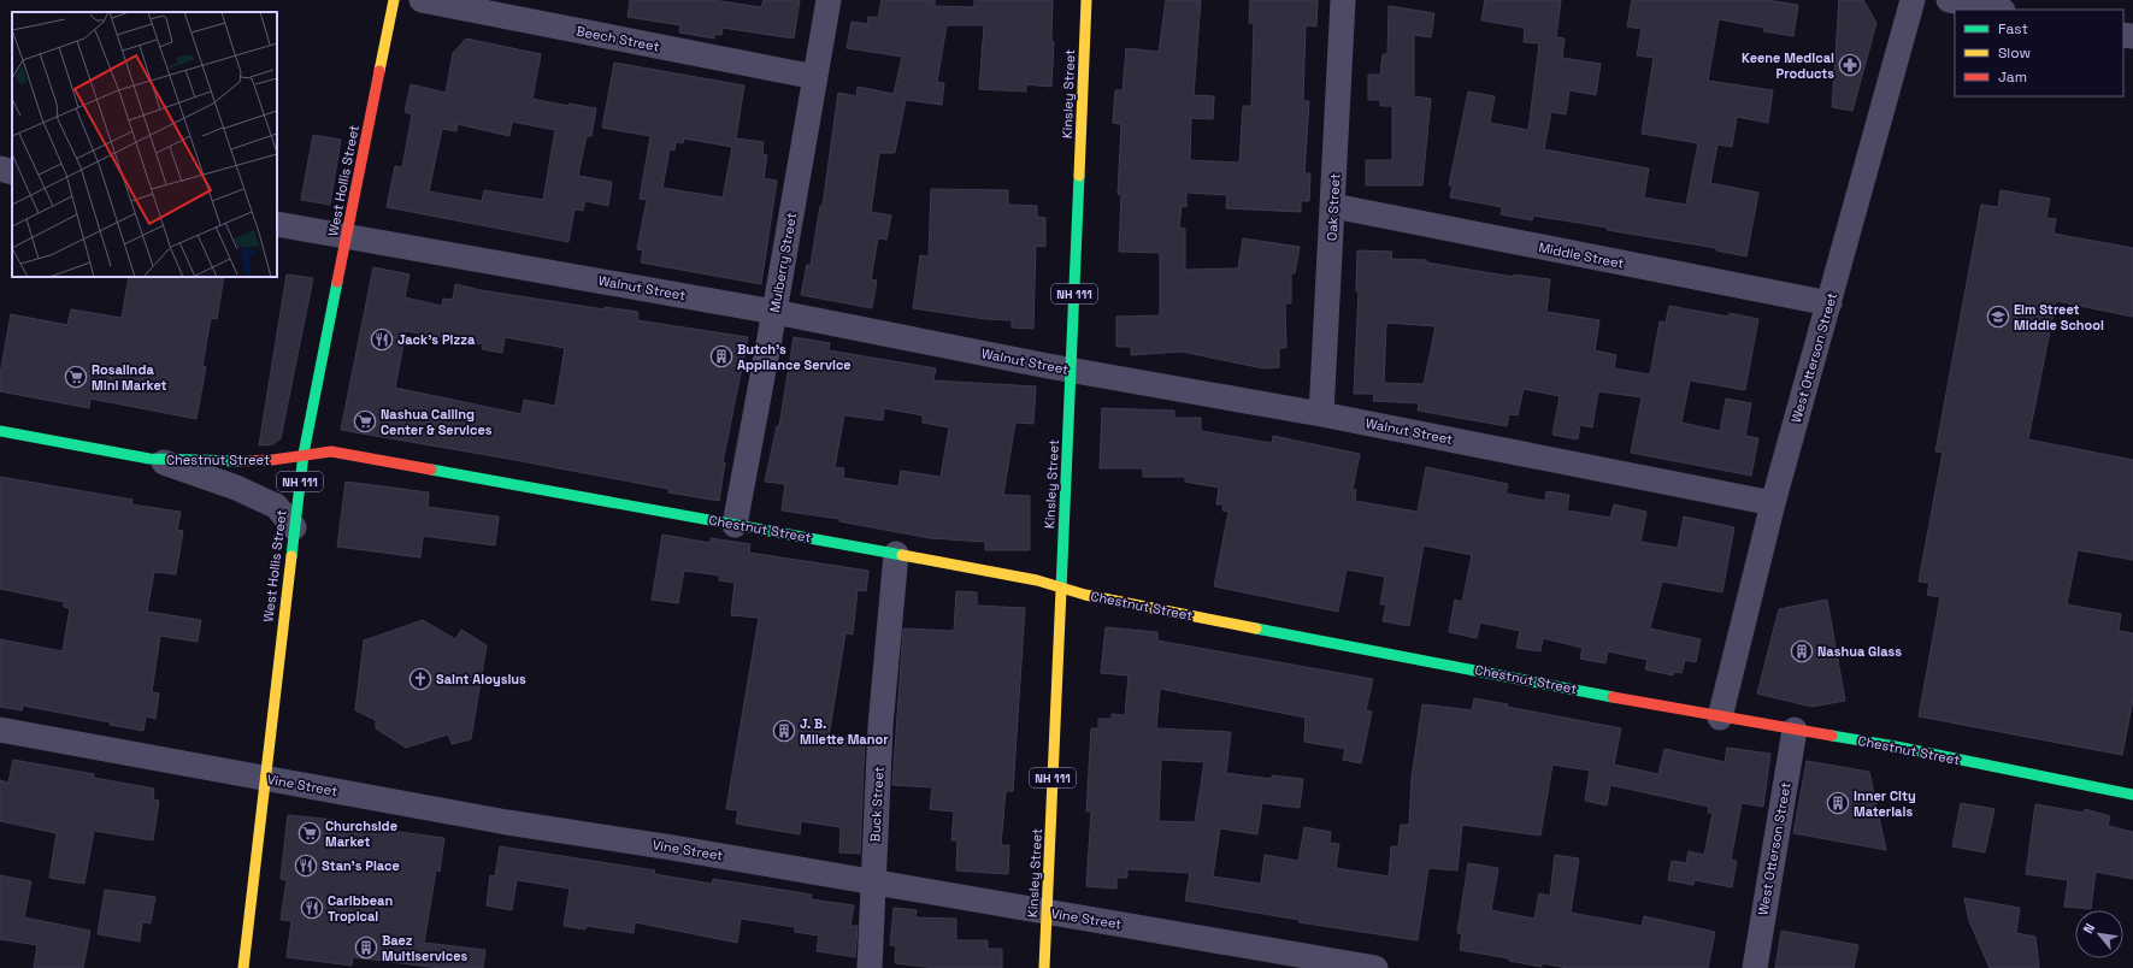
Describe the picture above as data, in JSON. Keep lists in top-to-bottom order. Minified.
{"streets":{"street":["Beech Street","Kinsley Street","West Hollis Street","Oak Street","Middle Street","Mulberry Street","Walnut Street","NH 111","West Otterson Street","Chestnut Street","Vine Street","Buck Street"]},"crossings":[["Beech Street","Mulberry Street"],["Kinsley Street","Walnut Street"],["Kinsley Street","Chestnut Street"],["Kinsley Street","Vine Street"],["West Hollis Street","Walnut Street"],["West Hollis Street","Chestnut Street"],["West Hollis Street","Vine Street"],["Oak Street","Middle Street"],["Oak Street","Walnut Street"],["Middle Street","West Otterson Street"],["Mulberry Street","Walnut Street"],["Mulberry Street","Chestnut Street"],["Walnut Street","West Otterson Street"],["West Otterson Street","Chestnut Street"],["Chestnut Street","Buck Street"],["Vine Street","Buck Street"]],"places":{"pharmacy":["Keene Medical Products"],"school or university":["Elm Street Middle School"],"restaurant":["Jack's Pizza","Stan's Place","Caribbean Tropical"],"building":["Butch's Appliance Service","Nashua Glass","J. B. Milette Manor","Inner City Materials","Baez Multiservices"],"supermarket":["Rosalinda Mini Market","Nashua Calling Center & Services","Churchside Market"],"church":["Saint Aloysius"]},"legend":["Fast","Slow","Jam"],"north":"top left"}
